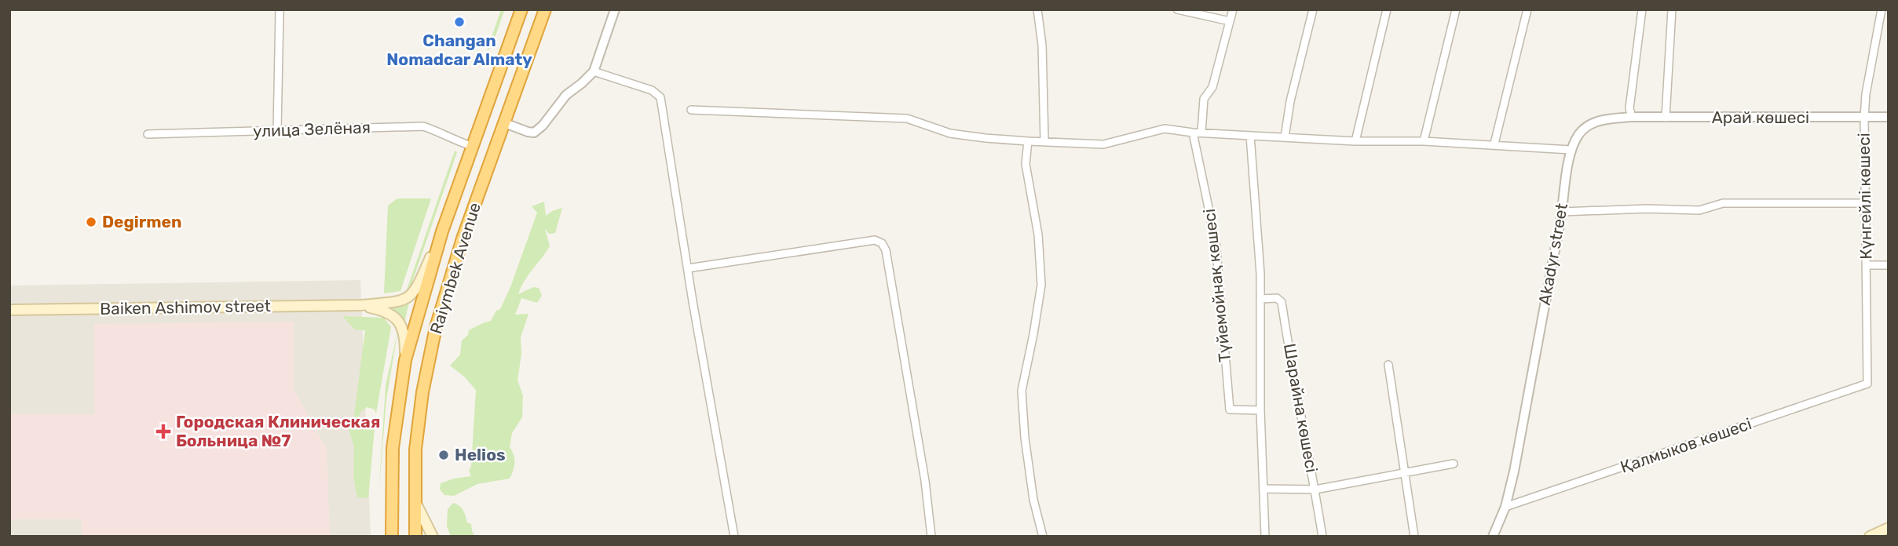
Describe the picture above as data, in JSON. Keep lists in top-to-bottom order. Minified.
{"streets":{"highway":["Raiymbek Avenue"],"main road":["Baiken Ashimov street"],"street":["Арай көшесі","улица Зелёная","Күнгейлі көшесі","Akadyr street","Түйемойнақ көшесі","Шарайна көшесі","Қалмыков көшесі"]},"crossings":[["Арай көшесі","Күнгейлі көшесі"],["Арай көшесі","Akadyr street"],["улица Зелёная","Raiymbek Avenue"],["Күнгейлі көшесі","Қалмыков көшесі"],["Akadyr street","Қалмыков көшесі"]],"places":{"other":["Changan Nomadcar Almaty","Degirmen","Helios"],"health":["Городская Клиническая Больница №7"]}}
